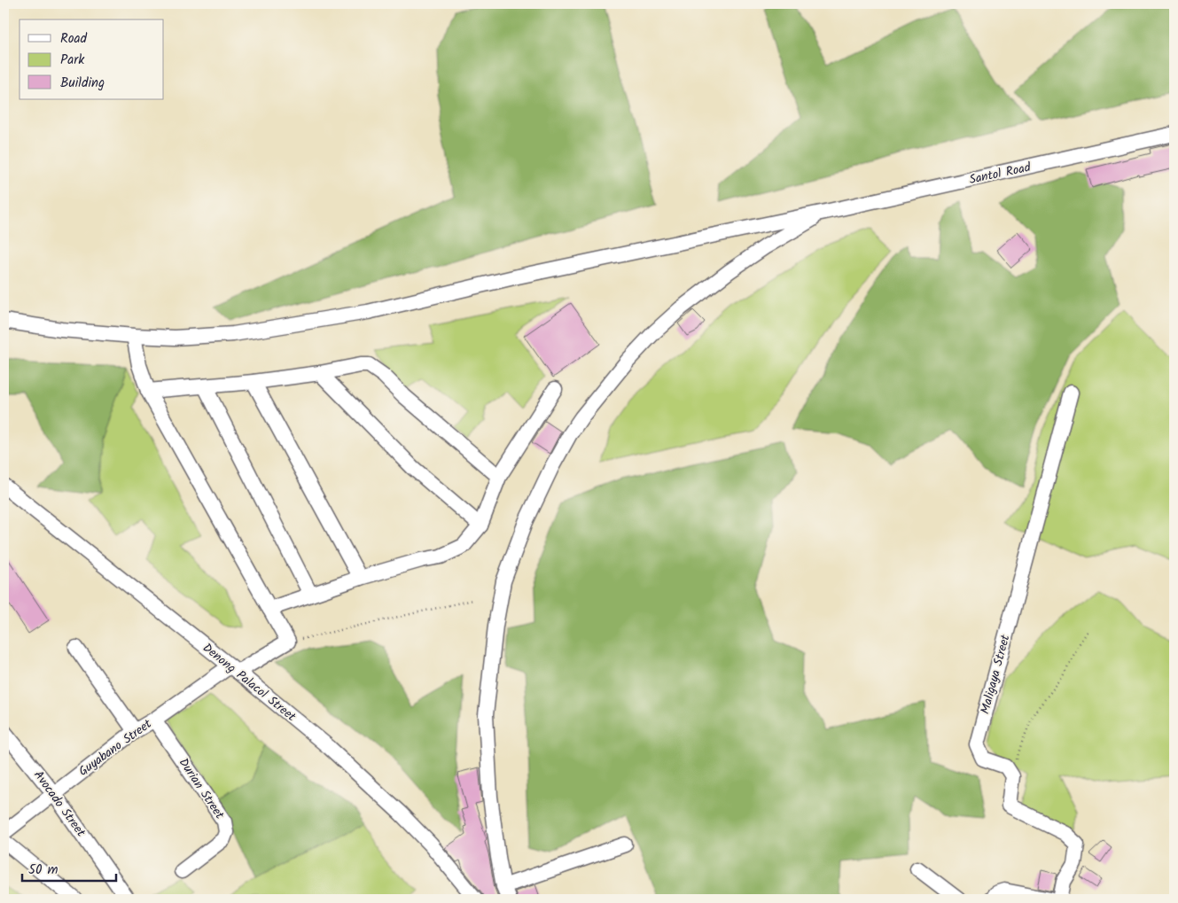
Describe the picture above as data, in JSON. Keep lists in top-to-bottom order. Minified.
{"streets":{"street":["Santol Road","Maligaya Street","Denong Palacol Street","Guyabano Street","Durian Street","Avocado Street"]},"crossings":[["Denong Palacol Street","Guyabano Street"],["Guyabano Street","Durian Street"],["Guyabano Street","Avocado Street"]],"legend":["Road","Park","Building"],"scale_bar":"50 m"}
